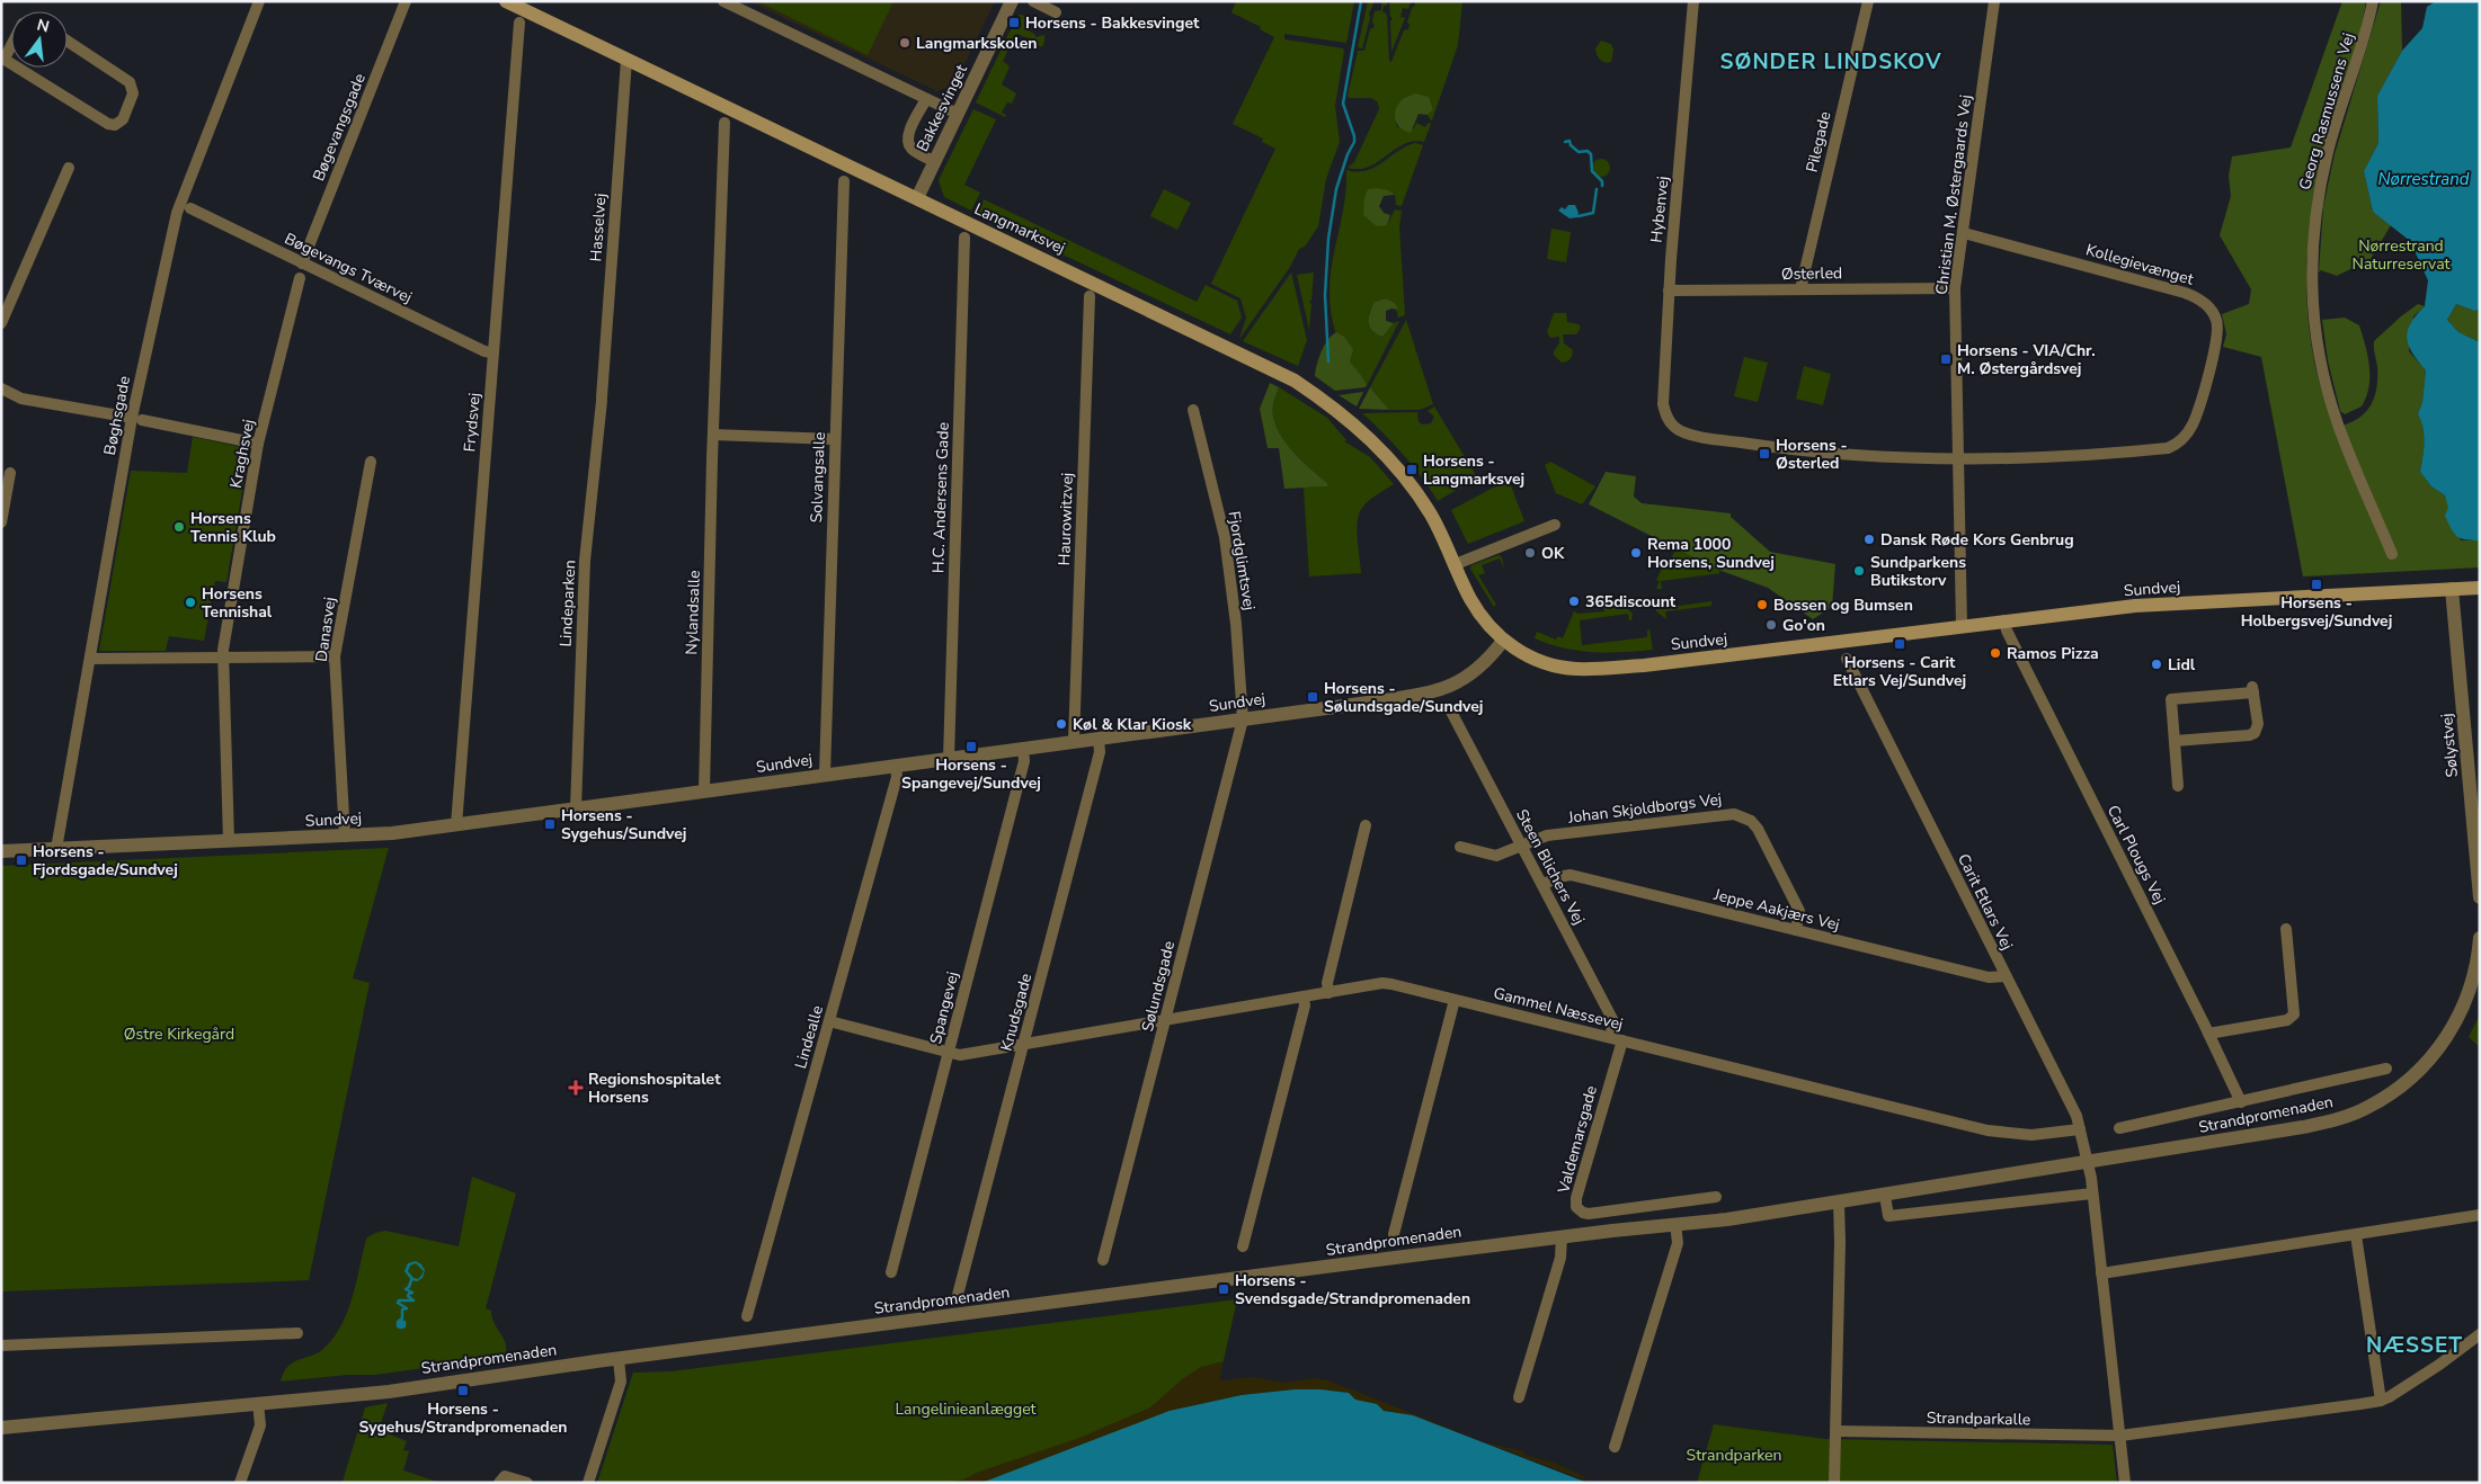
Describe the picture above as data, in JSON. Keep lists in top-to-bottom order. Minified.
{"streets":{"main road":["Langmarksvej","Sundvej"],"street":["Bakkesvinget","Georg Rasmussens Vej","Bøgevangsgade","Pilegade","Christian M. Østergaards Vej","Hybenvej","Hasselvej","Kollegievænget","Bøgevangs Tværvej","Østerled","Bøghsgade","Frydsvej","Kraghsvej","Solvangsalle","H.C. Andersens Gade","Haurowitzvej","Fjordglimtsvej","Lindeparken","Nylandsalle","Danasvej","Sølystvej","Johan Skjoldborgs Vej","Carl Plougs Vej","Steen Blichers Vej","Carit Etlars Vej","Jeppe Aakjærs Vej","Sølundsgade","Spangevej","Gammel Næssevej","Knudsgade","Lindealle","Strandpromenaden","Valdemarsgade","Strandparkalle"]},"crossings":[["Bakkesvinget","Langmarksvej"],["Bøgevangsgade","Bøgevangs Tværvej"],["Pilegade","Østerled"],["Christian M. Østergaards Vej","Hybenvej"],["Christian M. Østergaards Vej","Kollegievænget"],["Christian M. Østergaards Vej","Østerled"],["Christian M. Østergaards Vej","Sundvej"],["Hybenvej","Kollegievænget"],["Hybenvej","Østerled"],["Hasselvej","Langmarksvej"],["Hasselvej","Lindeparken"],["Langmarksvej","Sundvej"],["Bøgevangs Tværvej","Frydsvej"],["Bøghsgade","Sundvej"],["Frydsvej","Sundvej"],["Kraghsvej","Sundvej"],["Solvangsalle","Sundvej"],["H.C. Andersens Gade","Sundvej"],["Haurowitzvej","Sundvej"],["Fjordglimtsvej","Sundvej"],["Fjordglimtsvej","Sølundsgade"],["Sundvej","Lindeparken"],["Sundvej","Nylandsalle"],["Sundvej","Danasvej"],["Sundvej","Sølystvej"],["Sundvej","Carl Plougs Vej"],["Sundvej","Sølundsgade"],["Sundvej","Spangevej"],["Sundvej","Knudsgade"],["Sundvej","Lindealle"],["Johan Skjoldborgs Vej","Steen Blichers Vej"],["Johan Skjoldborgs Vej","Jeppe Aakjærs Vej"],["Steen Blichers Vej","Jeppe Aakjærs Vej"],["Steen Blichers Vej","Gammel Næssevej"],["Steen Blichers Vej","Valdemarsgade"],["Carit Etlars Vej","Jeppe Aakjærs Vej"],["Carit Etlars Vej","Gammel Næssevej"],["Carit Etlars Vej","Strandpromenaden"],["Sølundsgade","Gammel Næssevej"],["Spangevej","Gammel Næssevej"],["Gammel Næssevej","Knudsgade"],["Gammel Næssevej","Lindealle"],["Gammel Næssevej","Valdemarsgade"]],"districts":["SØNDER LINDSKOV","NÆSSET"],"water":["Nørrestrand"],"parks":["Nørrestrand Naturreservat","Østre Kirkegård","Langelinieanlægget","Strandparken"],"places":{"transit":["Horsens - Bakkesvinget","Horsens - VIA/Chr. M. Østergårdsvej","Horsens - Østerled","Horsens - Langmarksvej","Horsens - Holbergsvej/Sundvej","Horsens - Carit Etlars Vej/Sundvej","Horsens - Sølundsgade/Sundvej","Horsens - Spangevej/Sundvej","Horsens - Sygehus/Sundvej","Horsens - Fjordsgade/Sundvej","Horsens - Svendsgade/Strandpromenaden","Horsens - Sygehus/Strandpromenaden"],"other":["Langmarkskolen","Horsens Tennis Klub","Dansk Røde Kors Genbrug","OK","Rema 1000 Horsens, Sundvej","Sundparkens Butikstorv","365discount","Horsens Tennishal","Bossen og Bumsen","Go'on","Ramos Pizza","Lidl","Køl & Klar Kiosk"],"health":["Regionshospitalet Horsens"]},"north":"top"}
